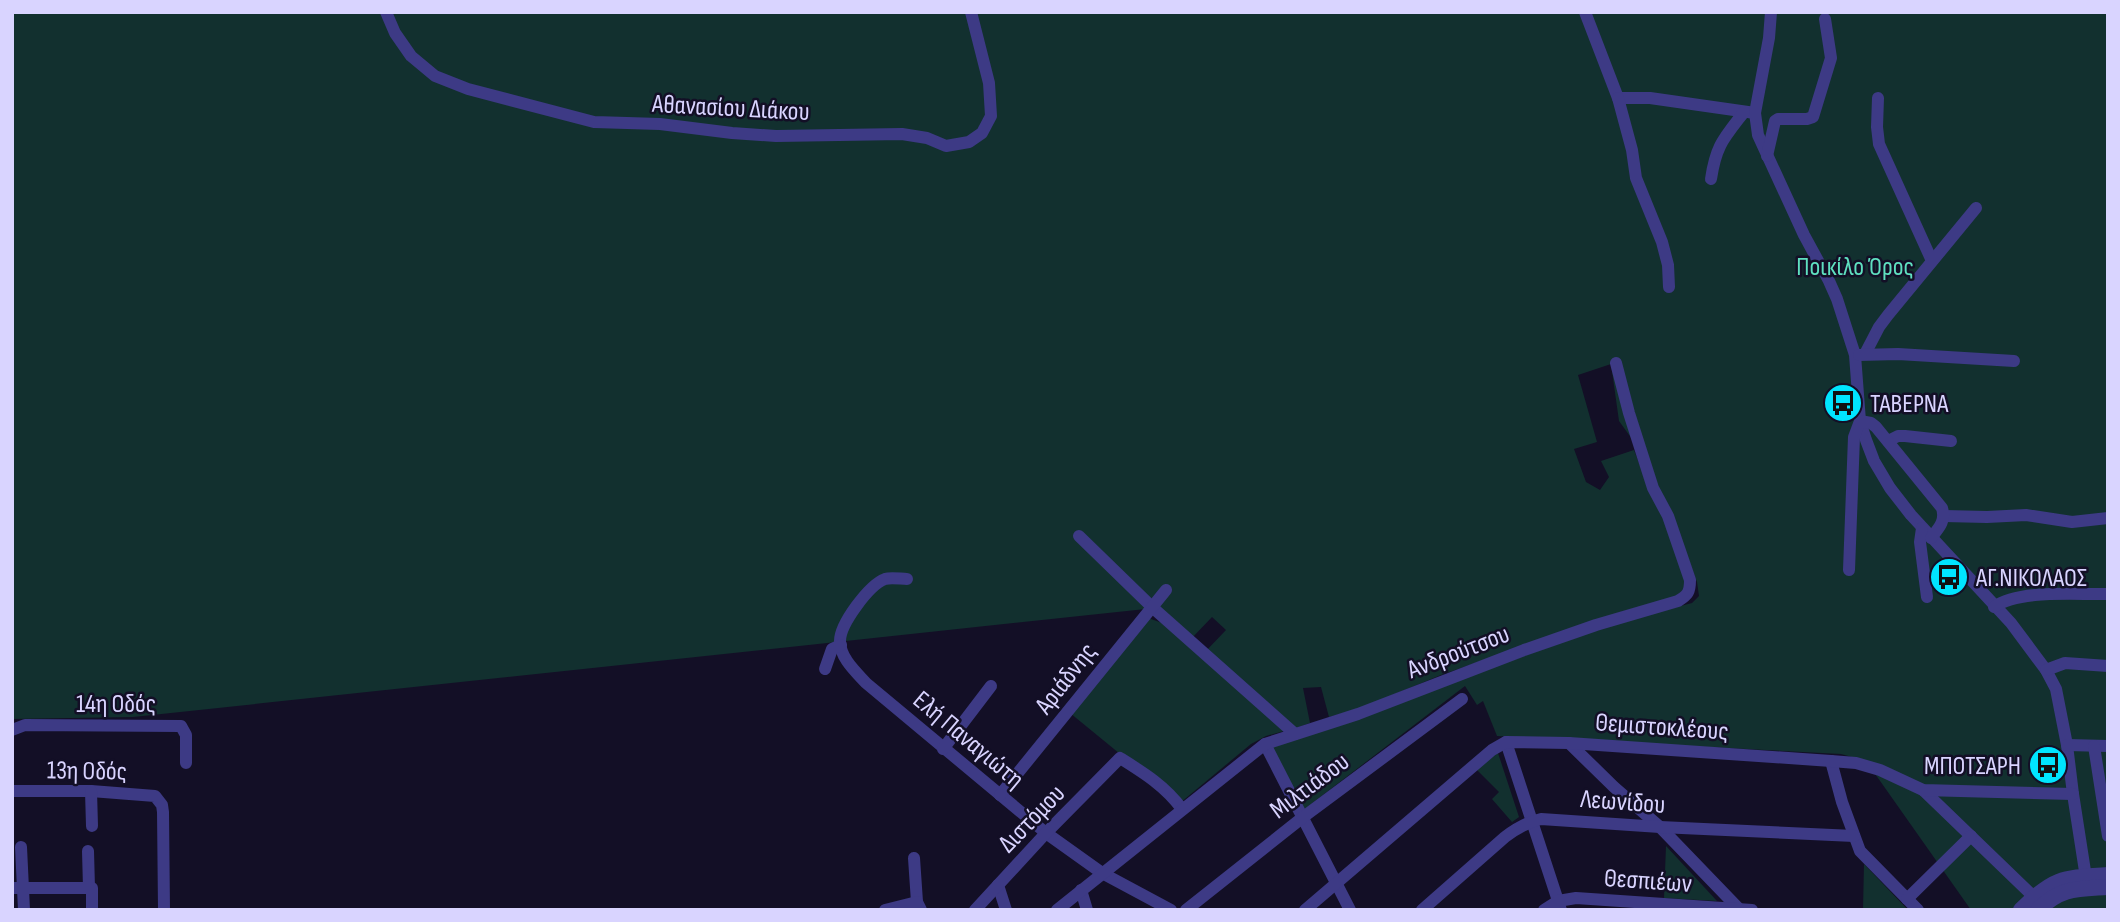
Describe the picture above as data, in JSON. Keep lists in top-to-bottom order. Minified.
{"streets":{"street":["Αθανασίου Διάκου","Ανδρούτσου","Αριάδνης","14η Οδός","Θεμιστοκλέους","Ελή Παναγιώτη","13η Οδός","Μιλτιάδου","Λεωνίδου","Διστόμου","Θεσπιέων"]},"crossings":[["Ανδρούτσου","Ελή Παναγιώτη"],["Ανδρούτσου","Διστόμου"],["Αριάδνης","Ελή Παναγιώτη"],["Ελή Παναγιώτη","Διστόμου"]],"parks":["Ποικίλο Όρος"],"places":{"bus stop":["ΤΑΒΕΡΝΑ","ΑΓ.ΝΙΚΟΛΑΟΣ","ΜΠΟΤΣΑΡΗ"]}}
